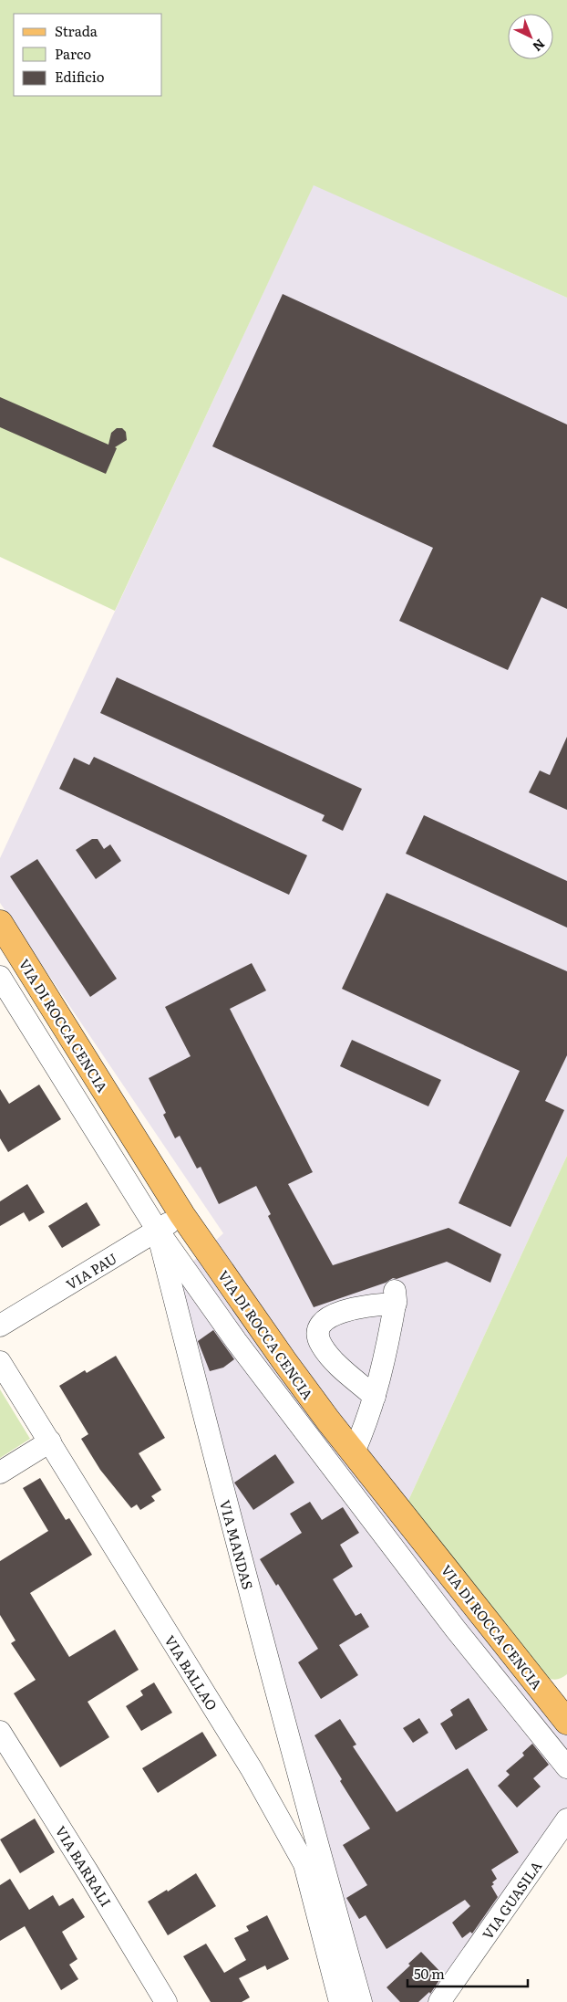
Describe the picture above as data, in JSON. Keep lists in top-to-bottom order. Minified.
{"streets":{"main road":["VIA DI ROCCA CENCIA"],"street":["VIA PAU","VIA MANDAS","VIA BALLAO","VIA BARRALI","VIA GUASILA"]},"crossings":[["VIA DI ROCCA CENCIA","VIA PAU"],["VIA DI ROCCA CENCIA","VIA MANDAS"],["VIA PAU","VIA MANDAS"],["VIA MANDAS","VIA BALLAO"]],"legend":["Strada","Parco","Edificio"],"scale_bar":"50 m","north":"bottom right"}
